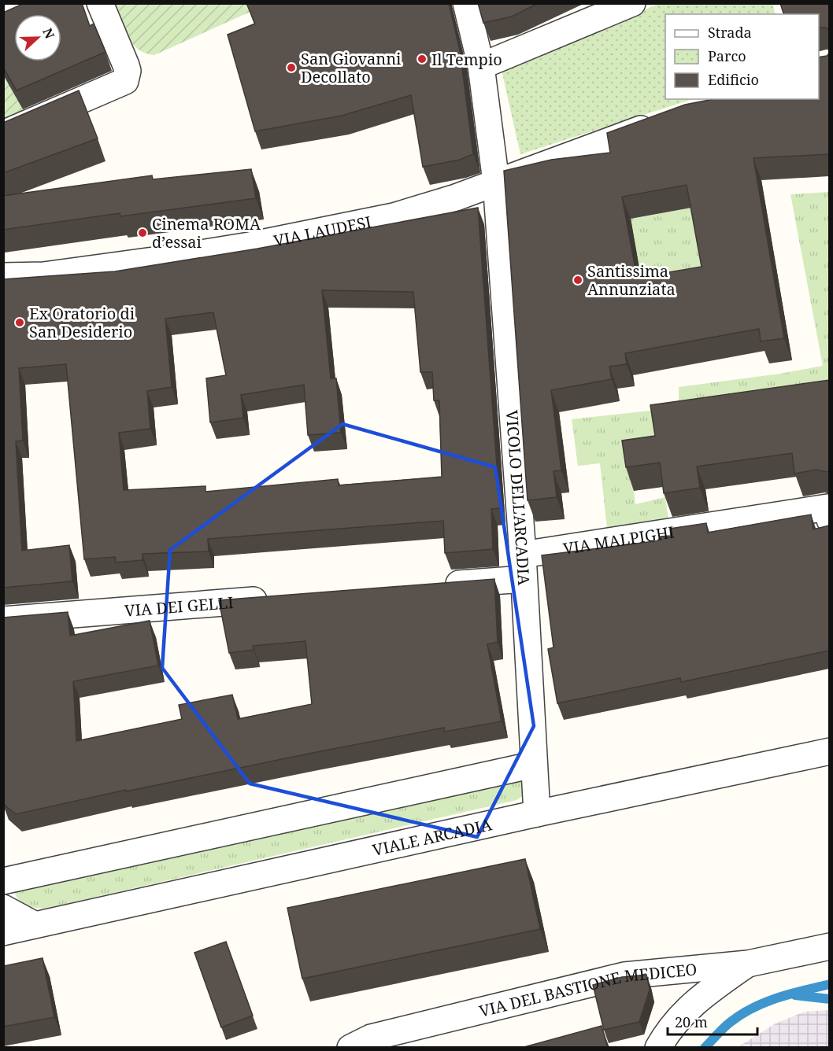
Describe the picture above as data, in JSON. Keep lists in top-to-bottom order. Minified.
{"streets":{"street":["VIA LAUDESI","VICOLO DELL'ARCADIA","VIA MALPIGHI","VIA DEI GELLI","VIALE ARCADIA","VIA DEL BASTIONE MEDICEO"]},"crossings":[["VIA LAUDESI","VICOLO DELL'ARCADIA"],["VICOLO DELL'ARCADIA","VIA MALPIGHI"],["VICOLO DELL'ARCADIA","VIALE ARCADIA"]],"places":["Il Tempio","San Giovanni Decollato","Cinema ROMA d’essai","Santissima Annunziata","Ex Oratorio di San Desiderio"],"legend":["Strada","Parco","Edificio"],"scale_bar":"20 m","north":"right"}
